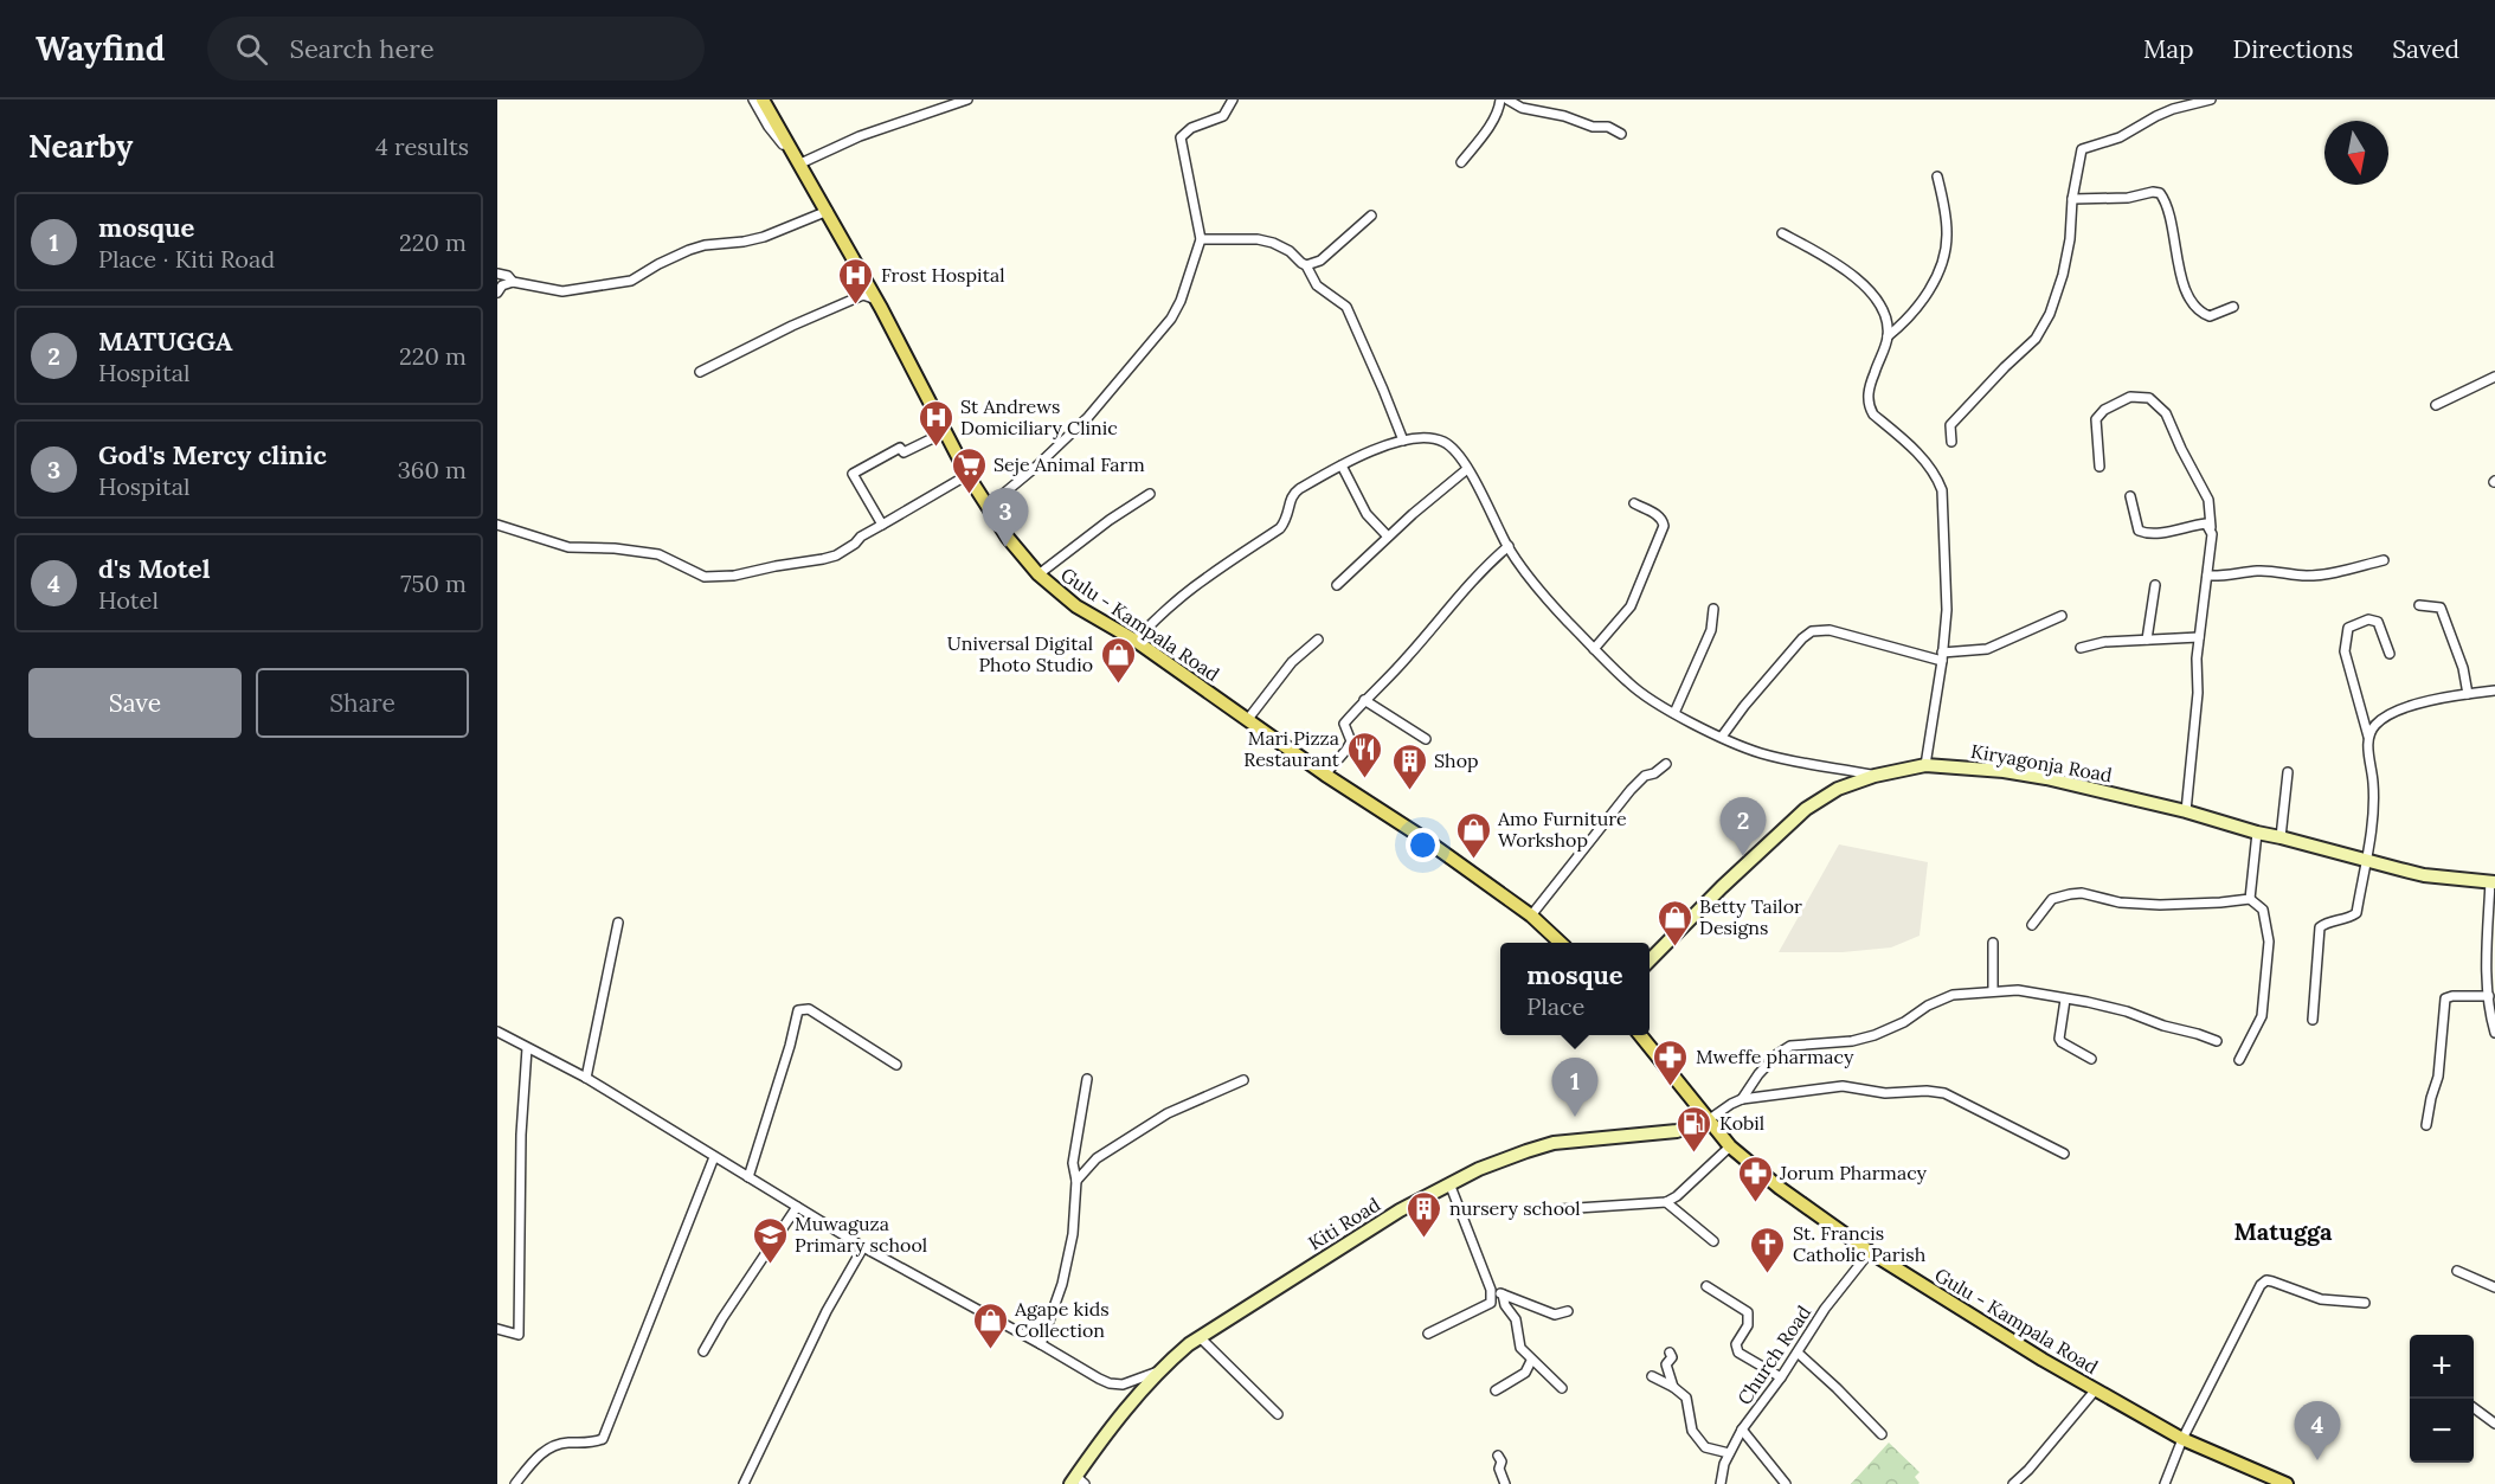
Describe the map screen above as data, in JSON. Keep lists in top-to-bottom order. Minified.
{"streets":{"main road":["Gulu - Kampala Road"],"street":["Kiryagonja Road","Kiti Road","Church Road"]},"crossings":[["Gulu - Kampala Road","Kiti Road"],["Gulu - Kampala Road","Church Road"]],"districts":["Matugga"],"places":{"hospital":["Frost Hospital","St Andrews Domiciliary Clinic"],"supermarket":["Seje Animal Farm"],"shop":["Universal Digital Photo Studio","Amo Furniture Workshop","Betty Tailor Designs","Agape kids Collection"],"restaurant":["Mari Pizza Restaurant"],"building":["Shop","nursery school"],"pharmacy":["Mweffe pharmacy","Jorum Pharmacy"],"fuel station":["Kobil"],"school or university":["Muwaguza Primary school"],"church":["St. Francis Catholic Parish"]},"north":"bottom","page":{"header":"Wayfind","search":"Search here","nav":["Map","Directions","Saved"],"heading":["Nearby","4 results"],"list":[{"mark":"1","name":"mosque","note":"Place · Kiti Road","value":"220 m"},{"mark":"2","name":"MATUGGA","note":"Hospital","value":"220 m"},{"mark":"3","name":"God's Mercy clinic","note":"Hospital","value":"360 m"},{"mark":"4","name":"d's Motel","note":"Hotel","value":"750 m"}],"pins":["3","2","1","4"],"buttons":["Save","Share"],"popup":["mosque","Place"],"map_buttons":["+","−"]}}
